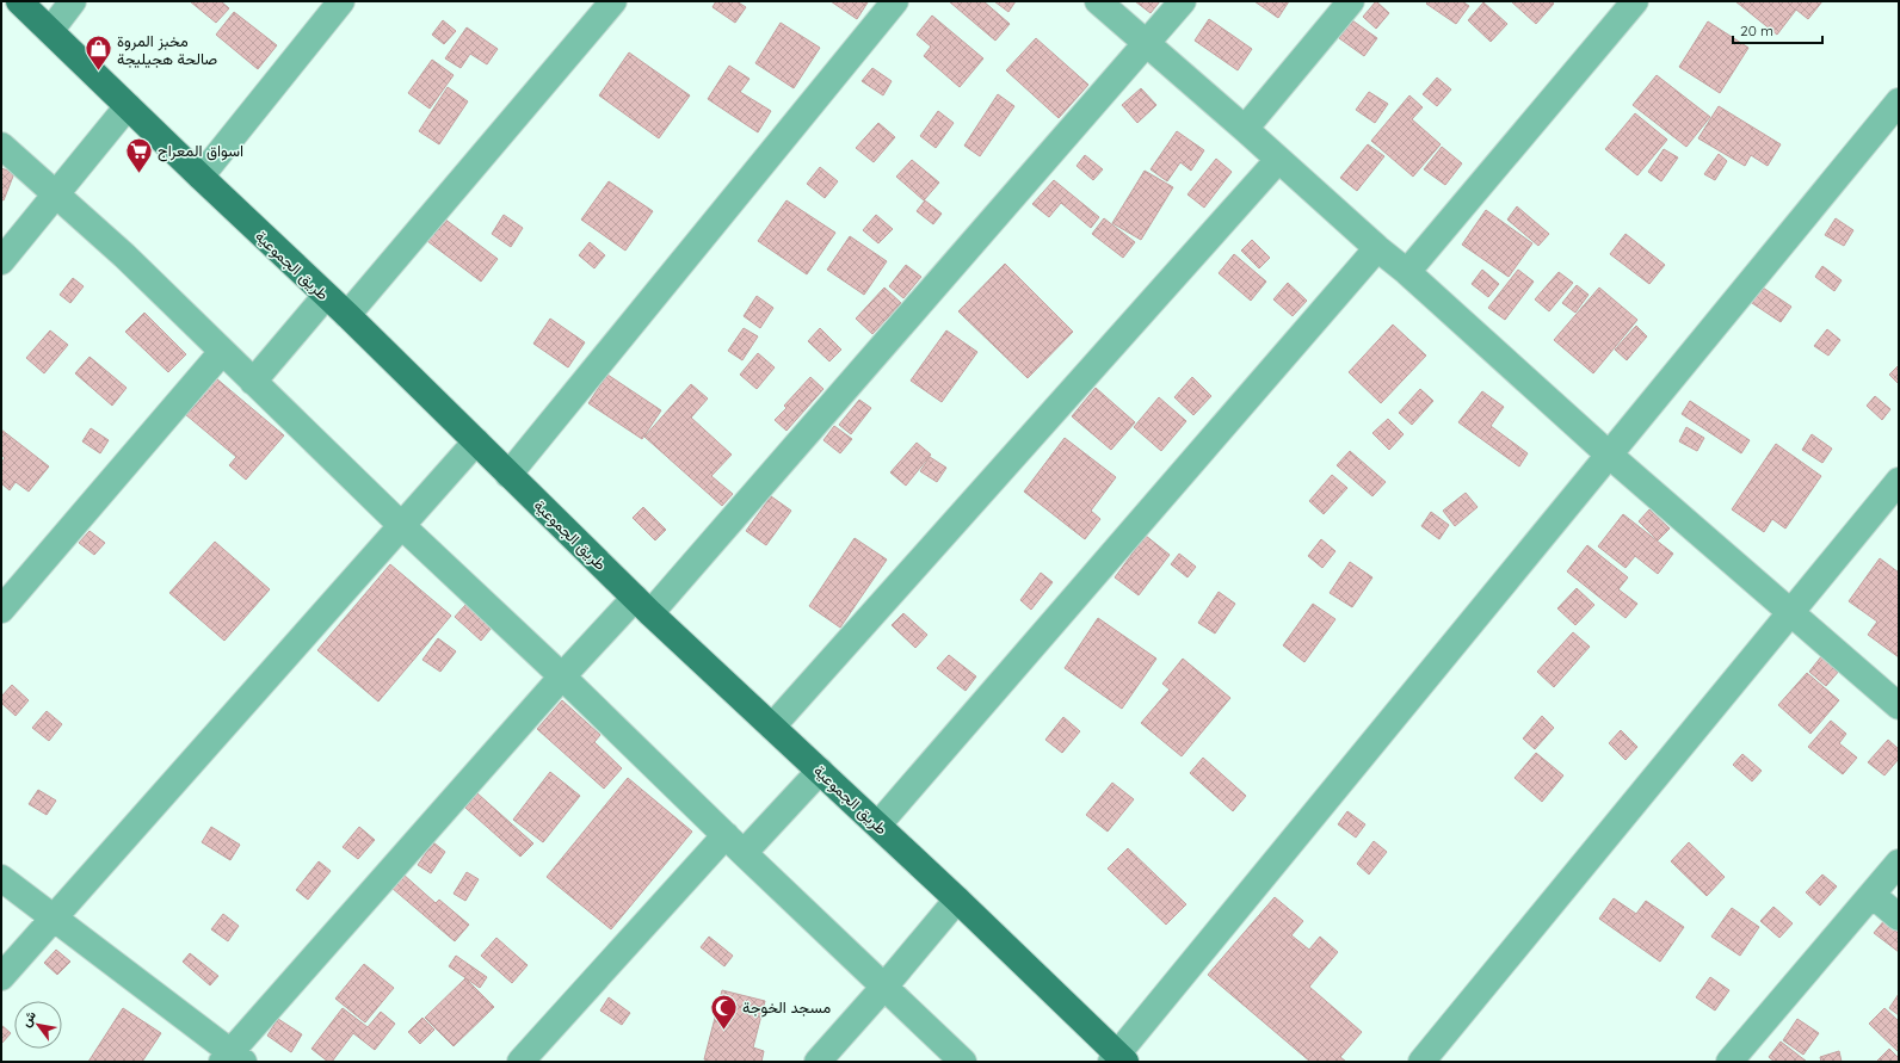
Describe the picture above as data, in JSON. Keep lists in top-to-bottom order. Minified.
{"streets":{"main road":["طريق الجموعية"]},"places":{"shop":["مخبز المروة صالحة هجيليجة"],"supermarket":["اسواق المعراج"],"mosque":["مسجد الخوجة"]},"scale_bar":"20 m","north":"top left"}
